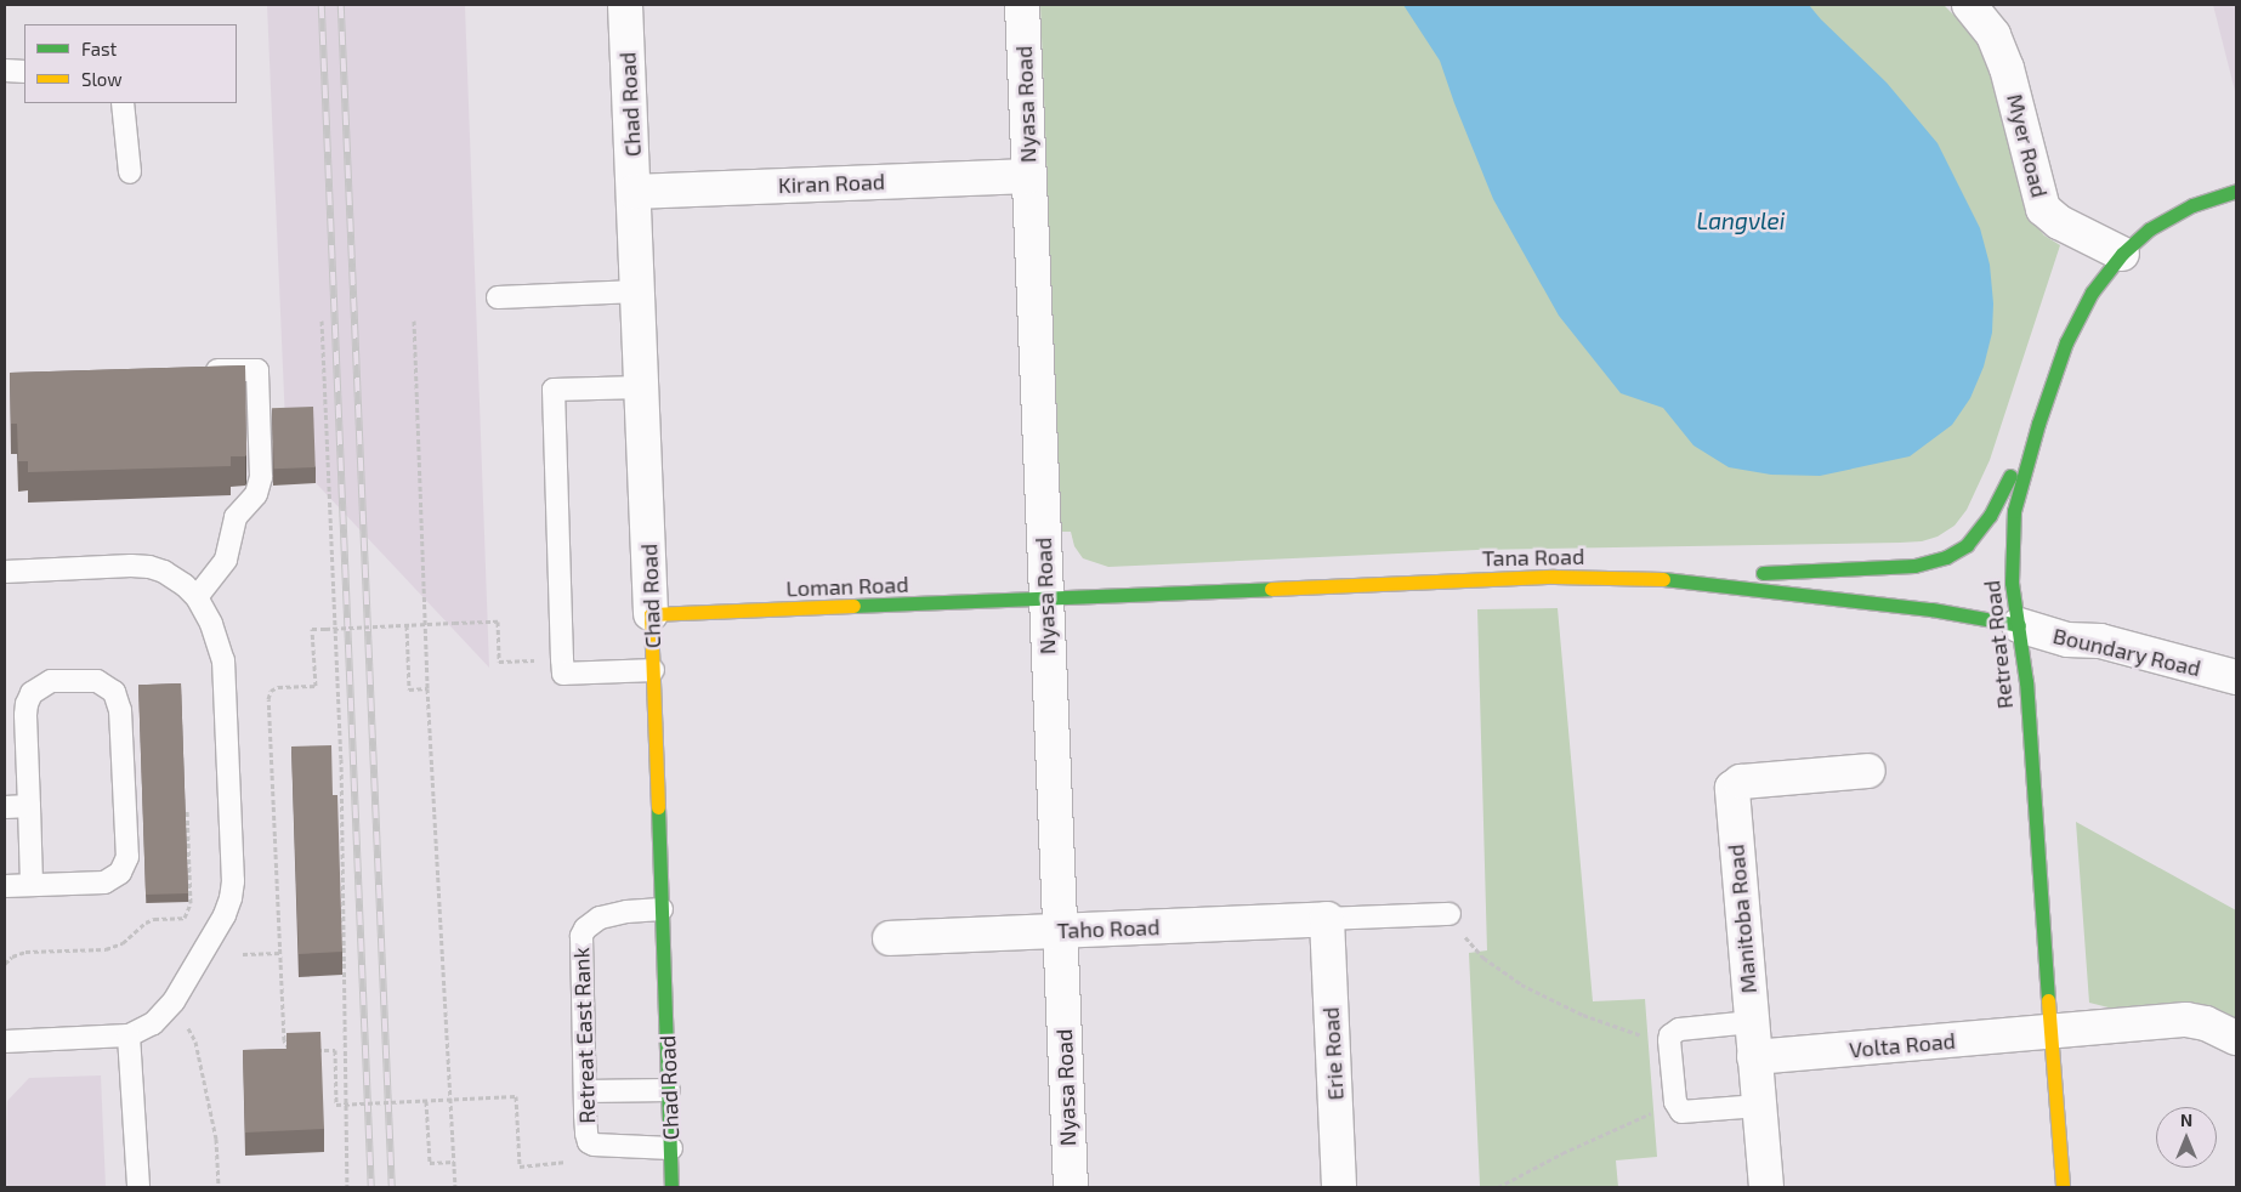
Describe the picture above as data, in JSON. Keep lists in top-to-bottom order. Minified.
{"streets":{"street":["Chad Road","Nyasa Road","Myer Road","Kiran Road","Tana Road","Loman Road","Retreat Road","Boundary Road","Manitoba Road","Taho Road","Volta Road","Erie Road"],"lane":["Retreat East Rank"]},"crossings":[["Chad Road","Kiran Road"],["Chad Road","Loman Road"],["Chad Road","Retreat East Rank"],["Nyasa Road","Kiran Road"],["Nyasa Road","Tana Road"],["Nyasa Road","Loman Road"],["Nyasa Road","Taho Road"],["Myer Road","Retreat Road"],["Tana Road","Loman Road"],["Tana Road","Retreat Road"],["Tana Road","Boundary Road"],["Retreat Road","Boundary Road"],["Retreat Road","Volta Road"],["Manitoba Road","Volta Road"],["Taho Road","Erie Road"]],"water":["Langvlei"],"legend":["Fast","Slow"],"north":"top"}
